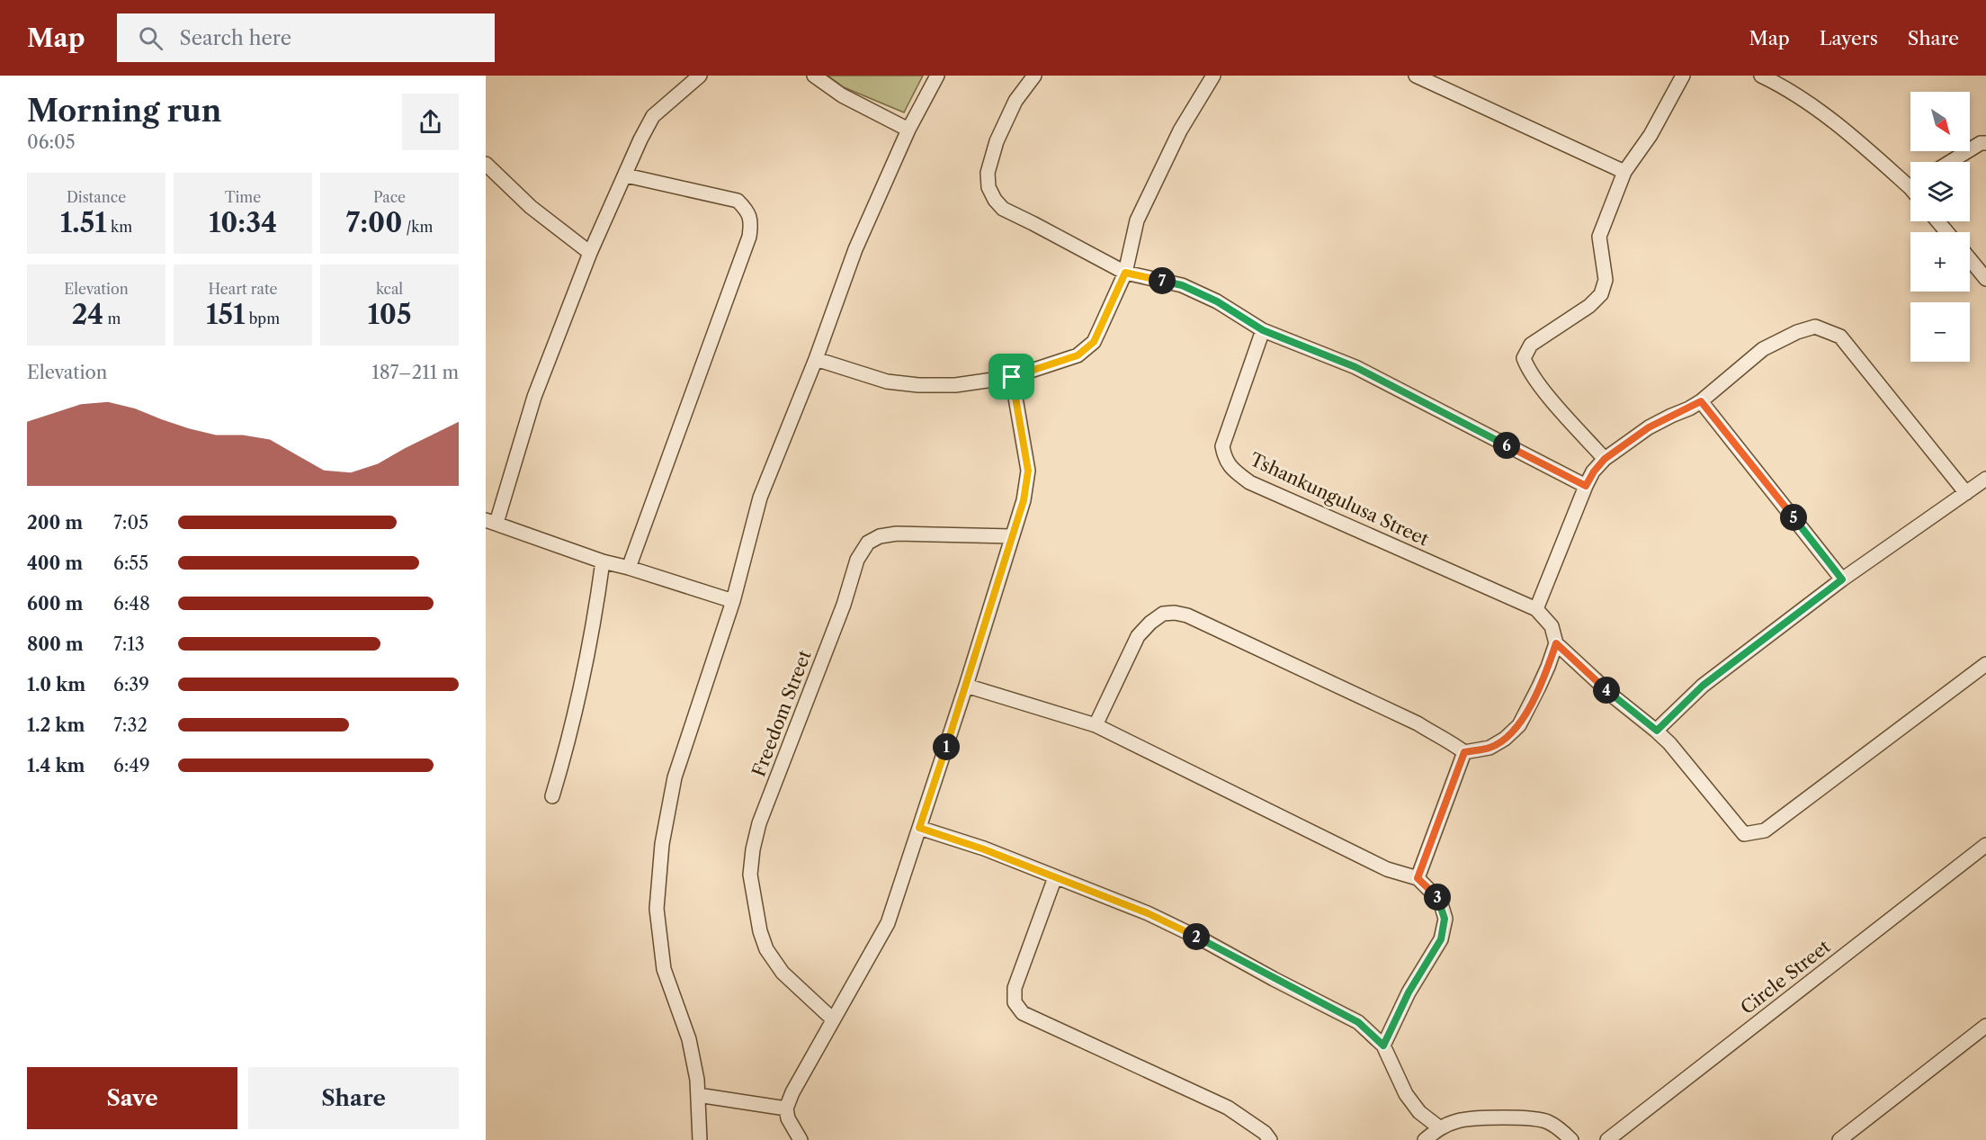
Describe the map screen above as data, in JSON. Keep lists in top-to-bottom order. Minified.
{"streets":{"street":["Tshankungulusa Street","Freedom Street","Circle Street"]},"north":"bottom right","page":{"header":"Map","search":"Search here","nav":["Map","Layers","Share"],"heading":["Morning run","06:05"],"map_buttons":["+","−"],"stats":[["Distance","1.51 km"],["Time","10:34"],["Pace","7:00 /km"],["Elevation","24 m"],["Heart rate","151 bpm"],["kcal","105"]],"pins":["7","6","5","4","1","3","2"],"chart":["Elevation","187–211 m"],"list":[{"name":"200 m","note":"7:05"},{"name":"400 m","note":"6:55"},{"name":"600 m","note":"6:48"},{"name":"800 m","note":"7:13"},{"name":"1.0 km","note":"6:39"},{"name":"1.2 km","note":"7:32"},{"name":"1.4 km","note":"6:49"}],"buttons":["Save","Share"]}}
